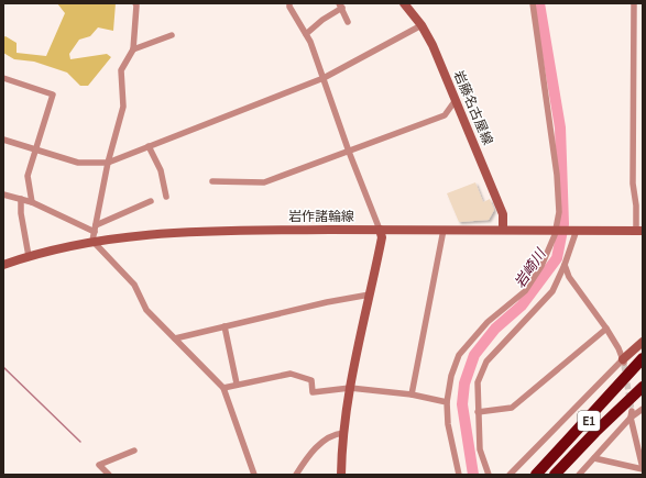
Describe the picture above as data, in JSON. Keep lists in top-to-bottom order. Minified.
{"streets":{"highway":["E1"],"main road":["岩藤名古屋線","岩作諸輪線"]},"crossings":[["岩藤名古屋線","岩作諸輪線"]],"water":["岩崎川"]}
